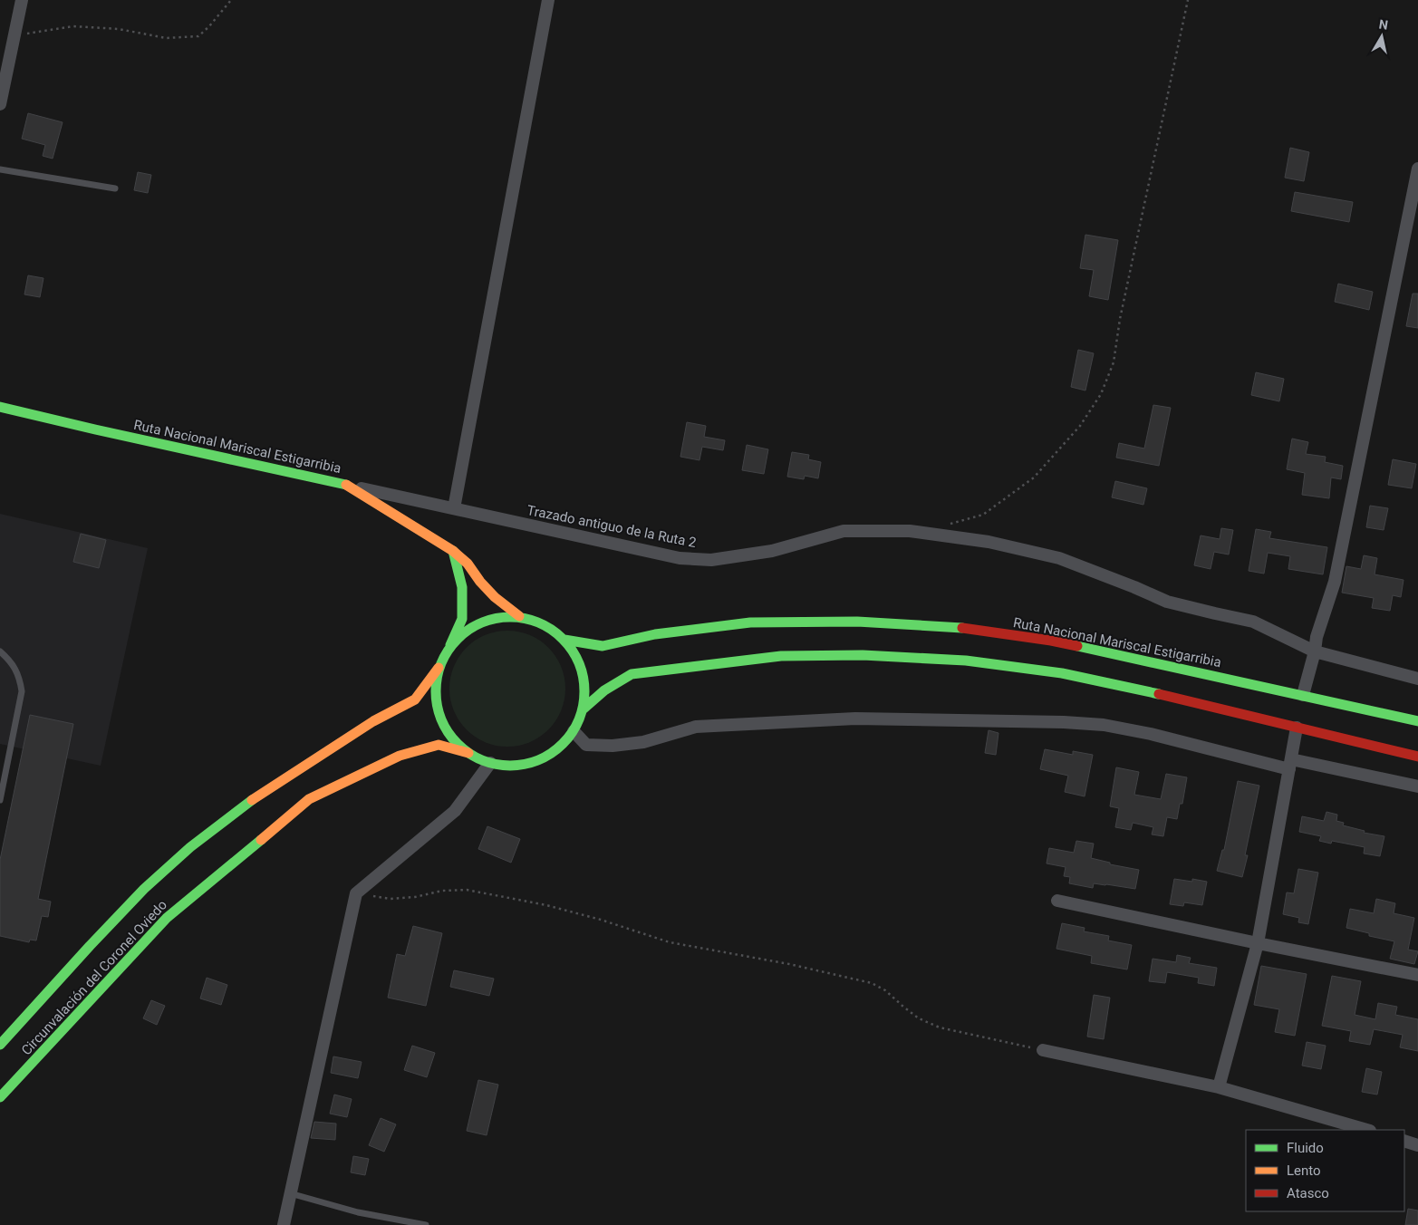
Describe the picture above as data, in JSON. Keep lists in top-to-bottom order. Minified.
{"streets":{"main road":["Ruta Nacional Mariscal Estigarribia","Circunvalación del Coronel Oviedo"],"street":["Trazado antiguo de la Ruta 2"]},"crossings":[["Ruta Nacional Mariscal Estigarribia","Trazado antiguo de la Ruta 2"],["Ruta Nacional Mariscal Estigarribia","Circunvalación del Coronel Oviedo"]],"legend":["Fluido","Lento","Atasco"],"north":"top"}
